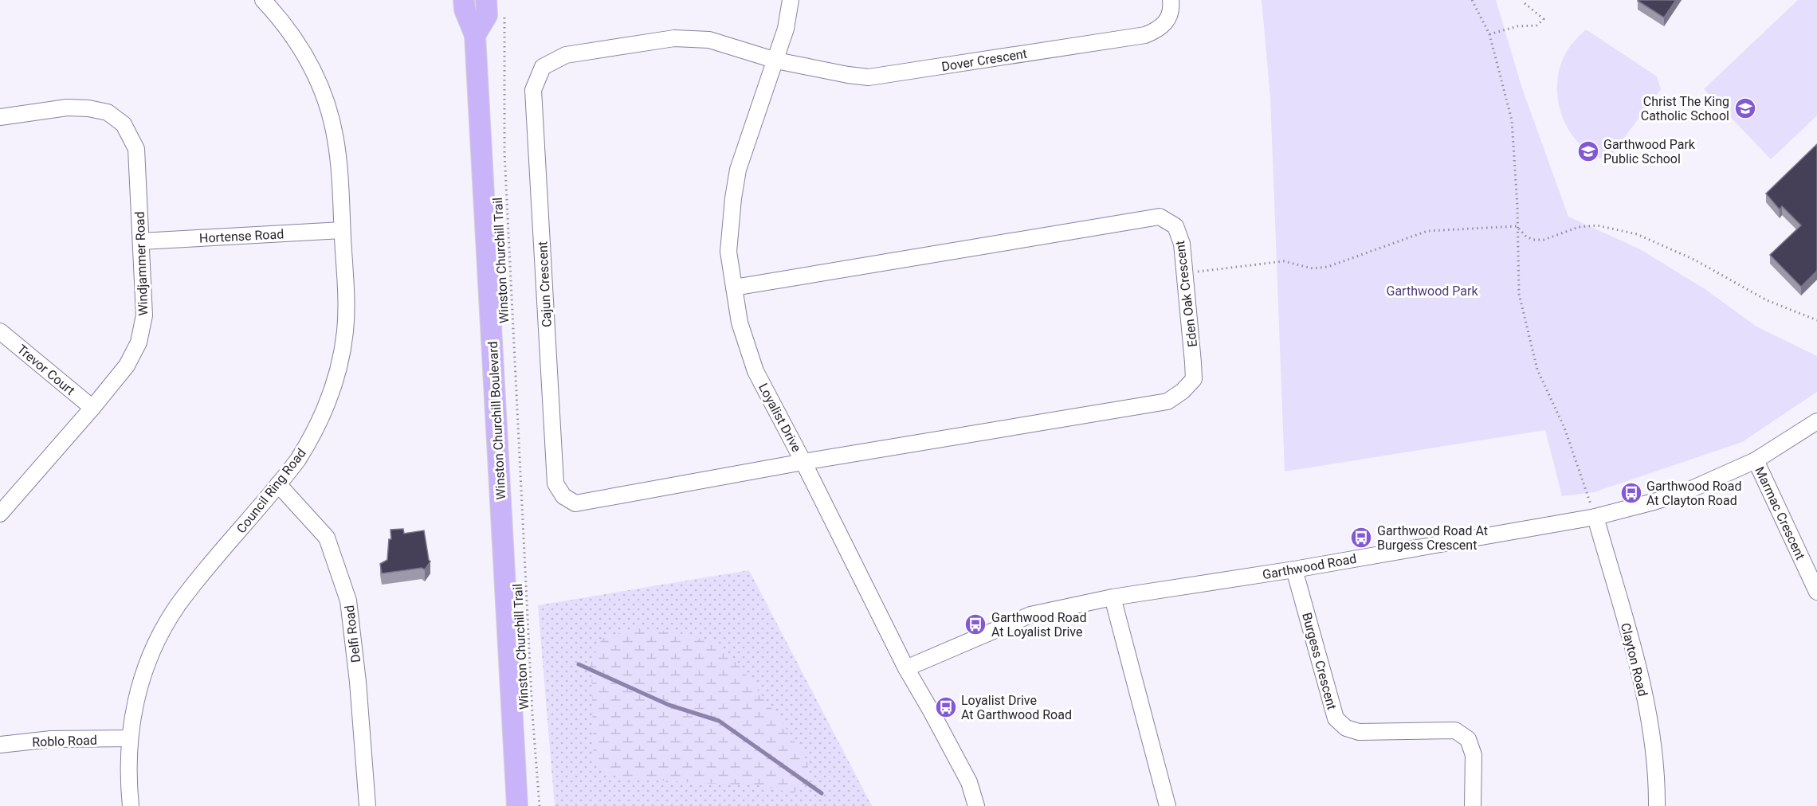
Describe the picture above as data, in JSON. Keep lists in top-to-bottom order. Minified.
{"streets":{"main road":["Winston Churchill Boulevard"],"street":["Dover Crescent","Hortense Road","Windjammer Road","Cajun Crescent","Eden Oak Crescent","Trevor Court","Loyalist Drive","Council Ring Road","Marmac Crescent","Garthwood Road","Delfi Road","Clayton Road","Burgess Crescent","Roblo Road"],"path":["Winston Churchill Trail"]},"crossings":[["Dover Crescent","Cajun Crescent"],["Dover Crescent","Loyalist Drive"],["Hortense Road","Windjammer Road"],["Hortense Road","Council Ring Road"],["Windjammer Road","Trevor Court"],["Cajun Crescent","Eden Oak Crescent"],["Cajun Crescent","Loyalist Drive"],["Eden Oak Crescent","Loyalist Drive"],["Loyalist Drive","Garthwood Road"],["Council Ring Road","Delfi Road"],["Council Ring Road","Roblo Road"],["Marmac Crescent","Garthwood Road"],["Garthwood Road","Clayton Road"],["Garthwood Road","Burgess Crescent"]],"parks":["Garthwood Park"],"places":{"school or university":["Christ The King Catholic School","Garthwood Park Public School"],"bus stop":["Garthwood Road At Clayton Road","Garthwood Road At Burgess Crescent","Garthwood Road At Loyalist Drive","Loyalist Drive At Garthwood Road"]}}
